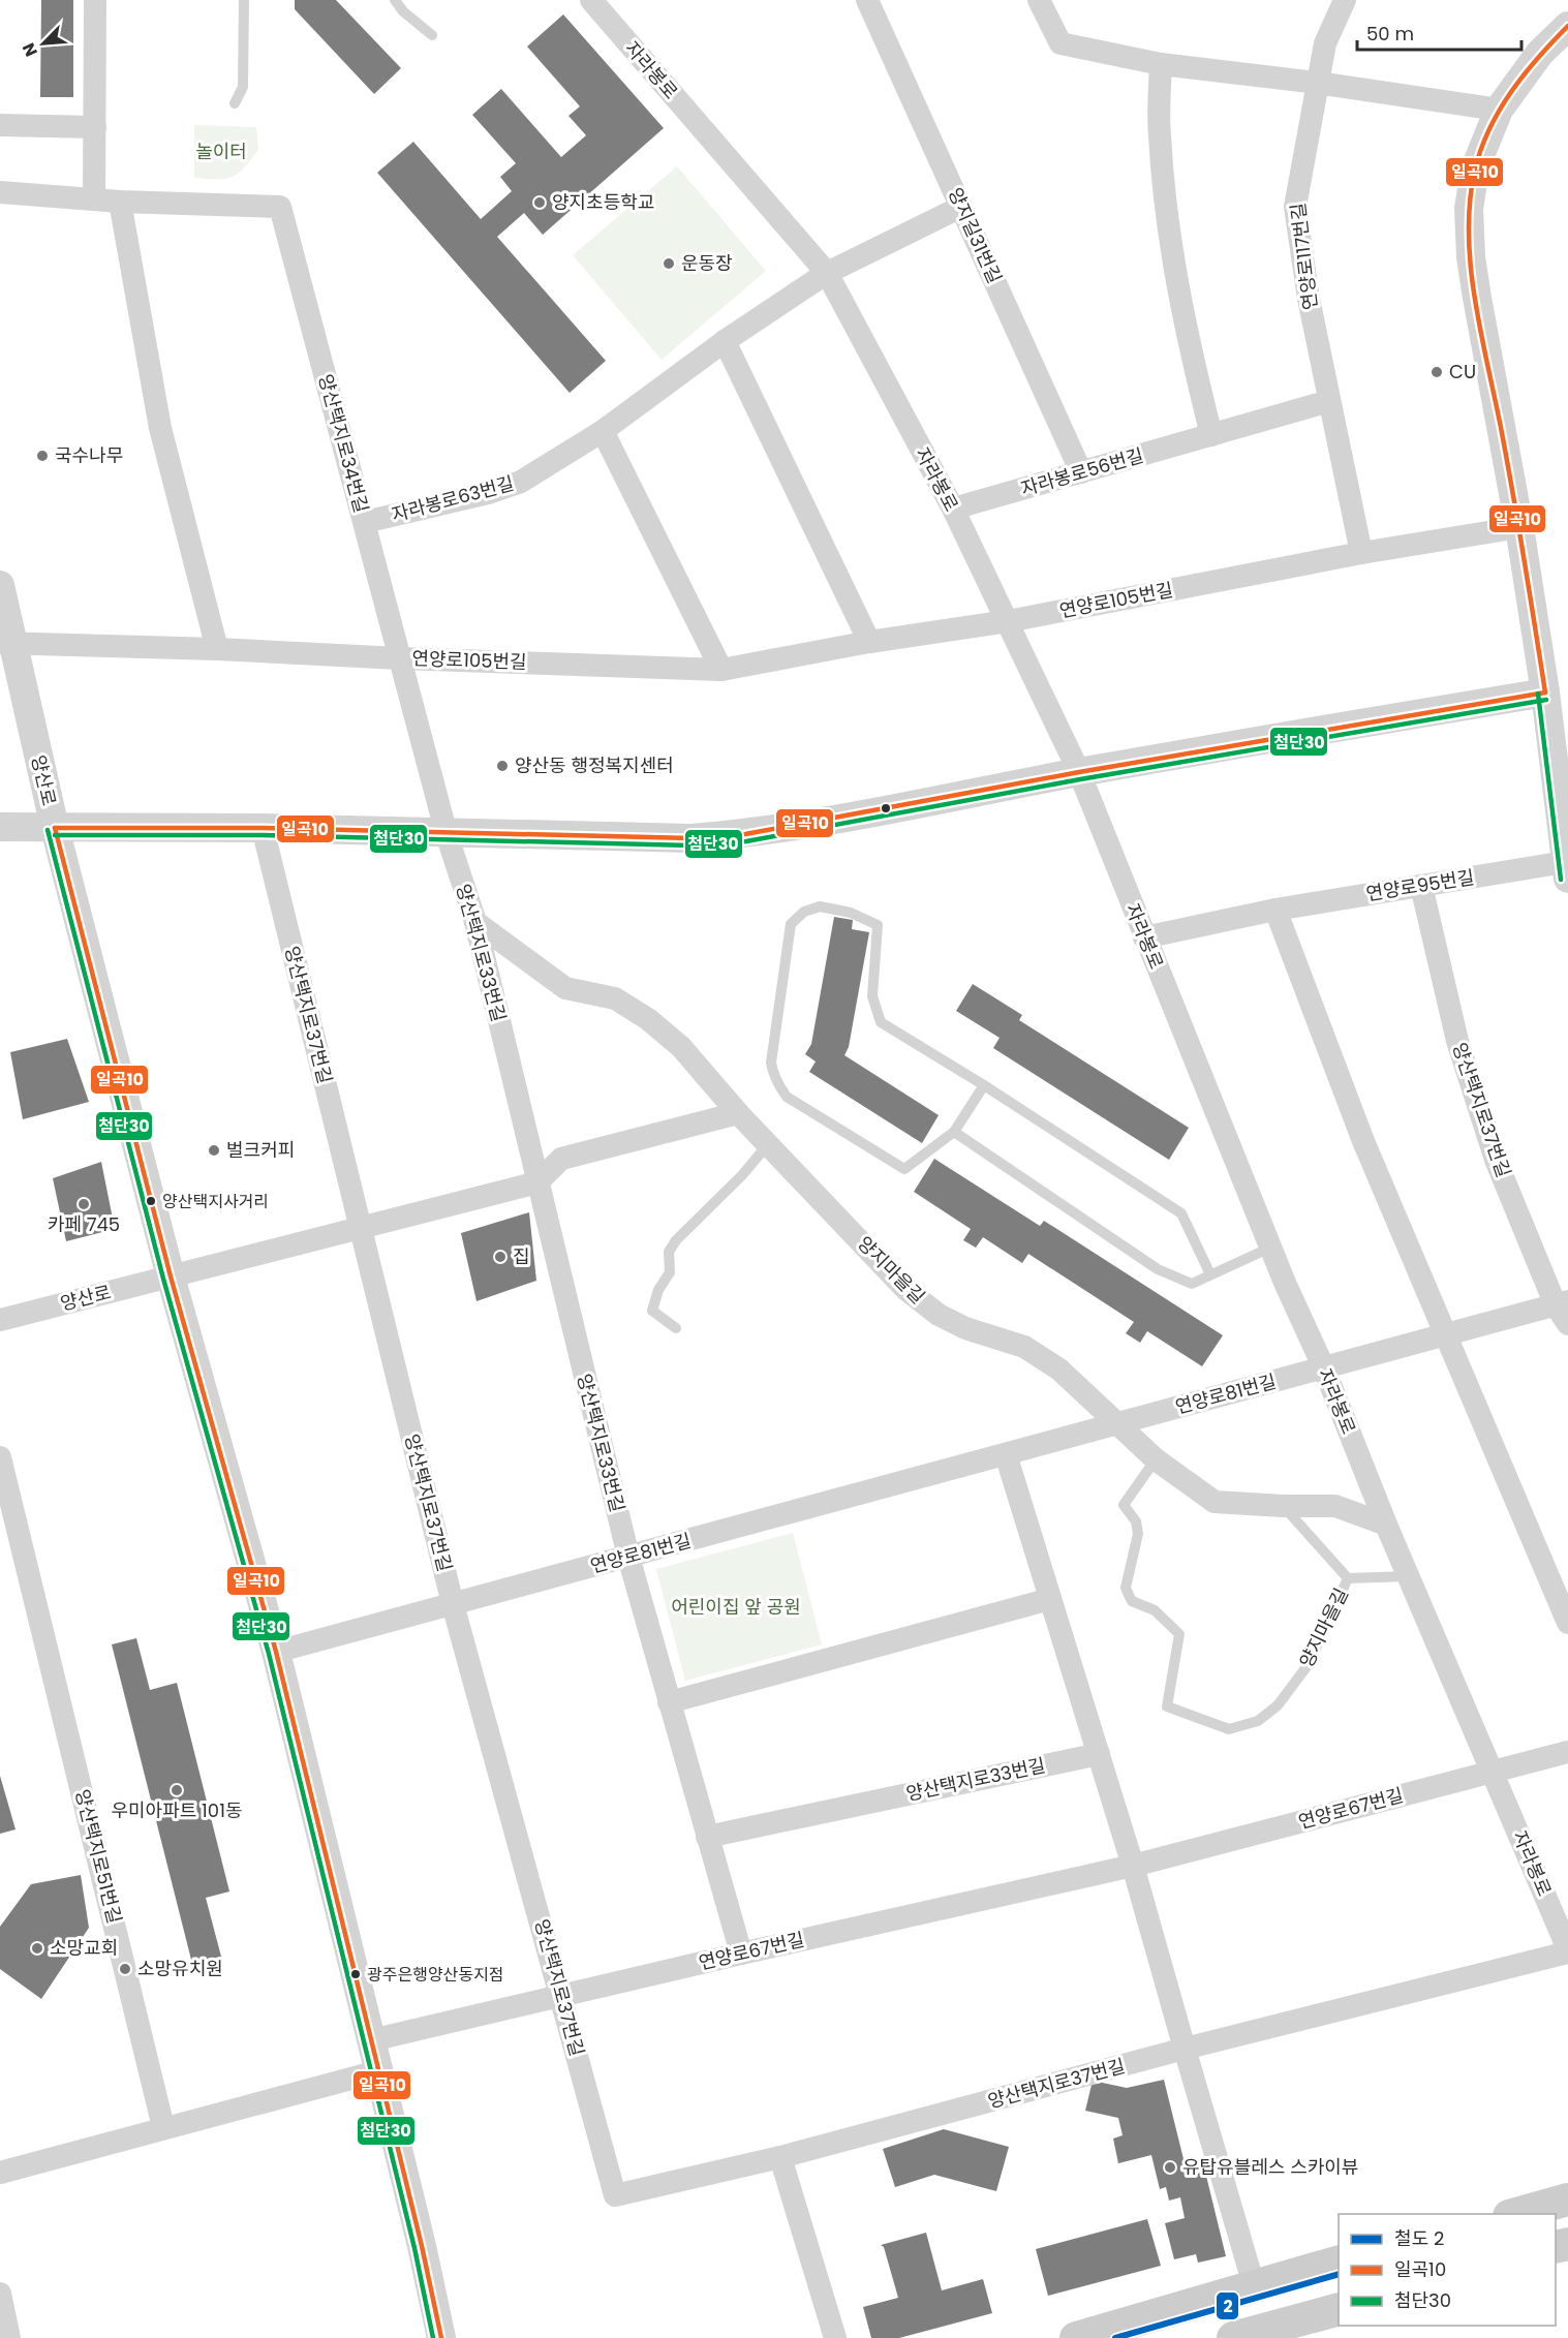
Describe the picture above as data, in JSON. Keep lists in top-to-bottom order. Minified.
{"streets":{"street":["자라봉로","양지길31번길","연양로117번길","양산택지로34번길","자라봉로56번길","자라봉로63번길","연양로105번길","양산로","연양로95번길","양산택지로33번길","양산택지로37번길","양지마을길","연양로81번길","연양로67번길","양산택지로51번길"]},"crossings":[["자라봉로","자라봉로56번길"],["자라봉로","자라봉로63번길"],["자라봉로","연양로105번길"],["자라봉로","연양로95번길"],["자라봉로","양산택지로37번길"],["자라봉로","양지마을길"],["자라봉로","연양로81번길"],["자라봉로","연양로67번길"],["양지길31번길","자라봉로56번길"],["양지길31번길","자라봉로63번길"],["연양로117번길","자라봉로56번길"],["양산택지로34번길","자라봉로63번길"],["양산택지로34번길","연양로105번길"],["양산택지로34번길","양산택지로33번길"],["연양로105번길","양산로"],["양산로","연양로81번길"],["양산로","연양로67번길"],["연양로95번길","양산택지로37번길"],["양산택지로33번길","양지마을길"],["양산택지로33번길","연양로81번길"],["양산택지로33번길","연양로67번길"],["양산택지로37번길","연양로81번길"],["양산택지로37번길","연양로67번길"],["양지마을길","연양로81번길"]],"parks":["놀이터","어린이집 앞 공원"],"places":["양지초등학교","운동장","CU","국수나무","양산동 행정복지센터","벌크커피","양산택지사거리","카페 745","집","우미아파트 101동","소망교회","소망유치원","광주은행양산동지점","유탑유블레스 스카이뷰"],"lines":["transit line 일곡10","transit line 첨단30","rail line 2"],"legend":["철도 2","일곡10","첨단30"],"scale_bar":"50 m","north":"bottom left"}
